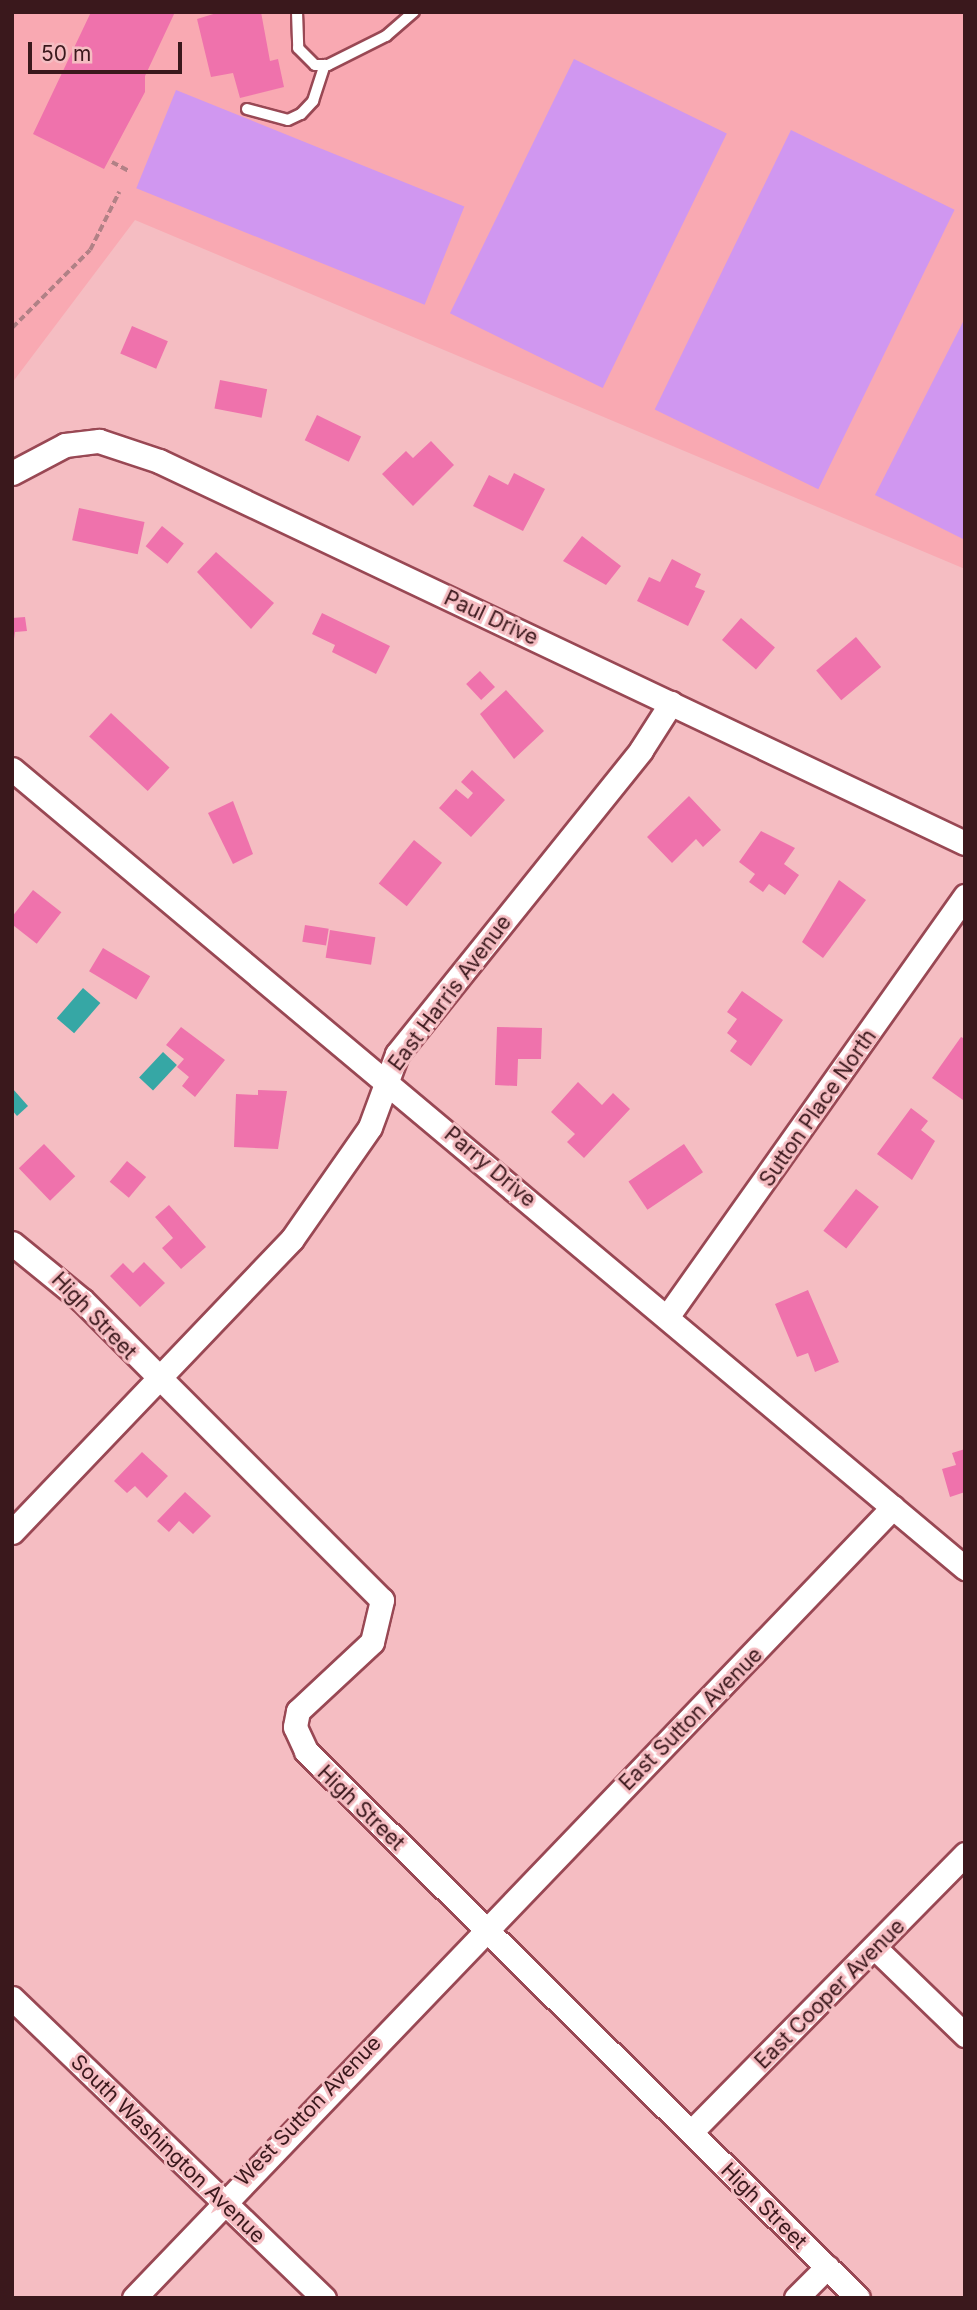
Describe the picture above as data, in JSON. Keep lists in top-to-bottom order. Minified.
{"streets":{"street":["Paul Drive","East Harris Avenue","Sutton Place North","Parry Drive","High Street","East Sutton Avenue","East Cooper Avenue","West Sutton Avenue","South Washington Avenue"]},"crossings":[["Paul Drive","East Harris Avenue"],["East Harris Avenue","Parry Drive"],["East Harris Avenue","High Street"],["Sutton Place North","Parry Drive"],["Parry Drive","East Sutton Avenue"],["High Street","East Sutton Avenue"],["High Street","East Cooper Avenue"],["High Street","West Sutton Avenue"],["East Sutton Avenue","West Sutton Avenue"],["West Sutton Avenue","South Washington Avenue"]],"scale_bar":"50 m"}
